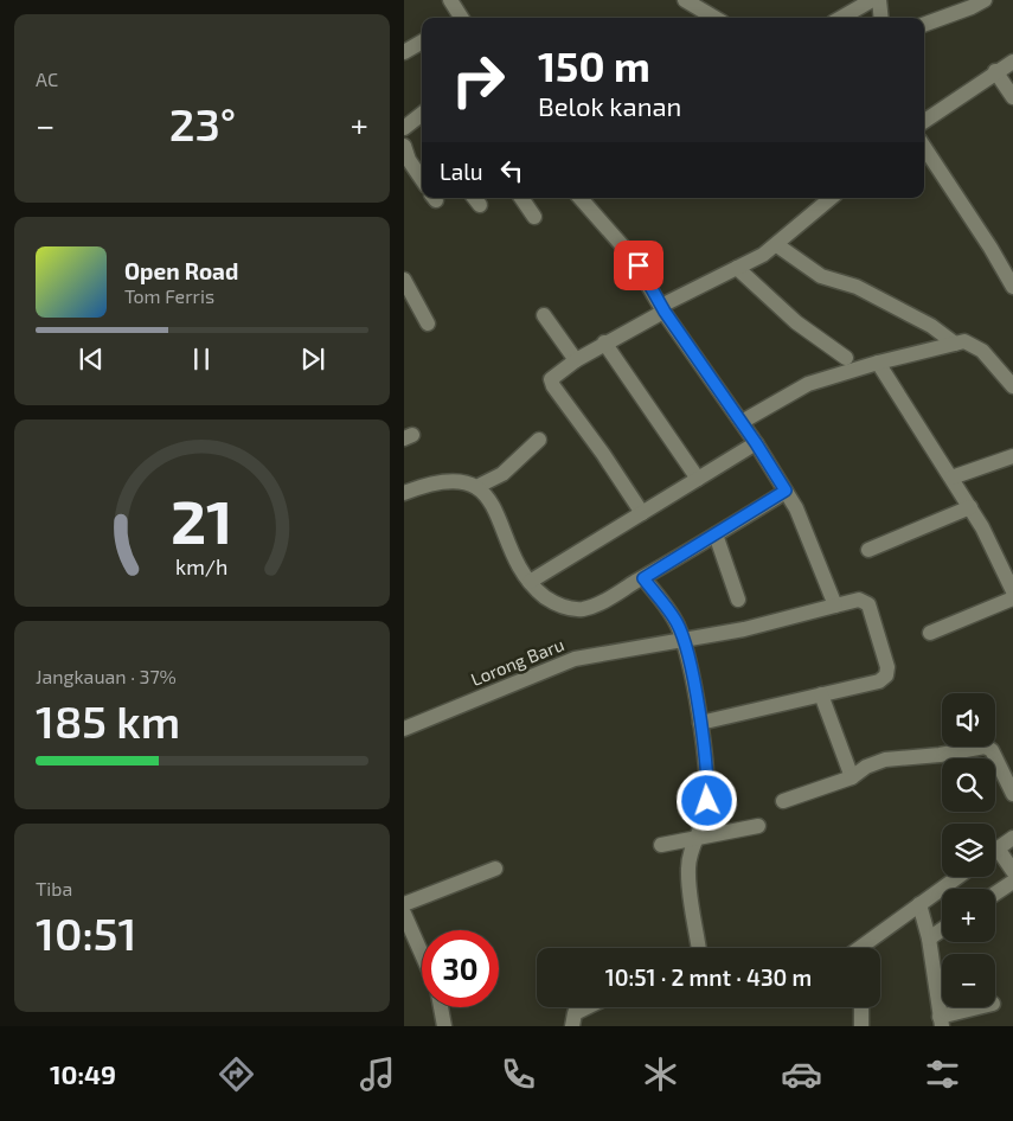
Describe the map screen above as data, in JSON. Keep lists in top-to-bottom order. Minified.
{"streets":{"street":["Lorong Baru"]},"page":{"tile":["AC",["Jangkauan · 37%","185 km"],["Tiba","10:51"]],"turn":["150 m","Belok kanan"],"heat":["−","23°","+"],"then":"Lalu","song":["Open Road","Tom Ferris"],"map_buttons":["+","−"],"limit":"30","trip":"10:51 · 2 mnt · 430 m","tabs":"10:49","gauge":["21","km/h"]}}
